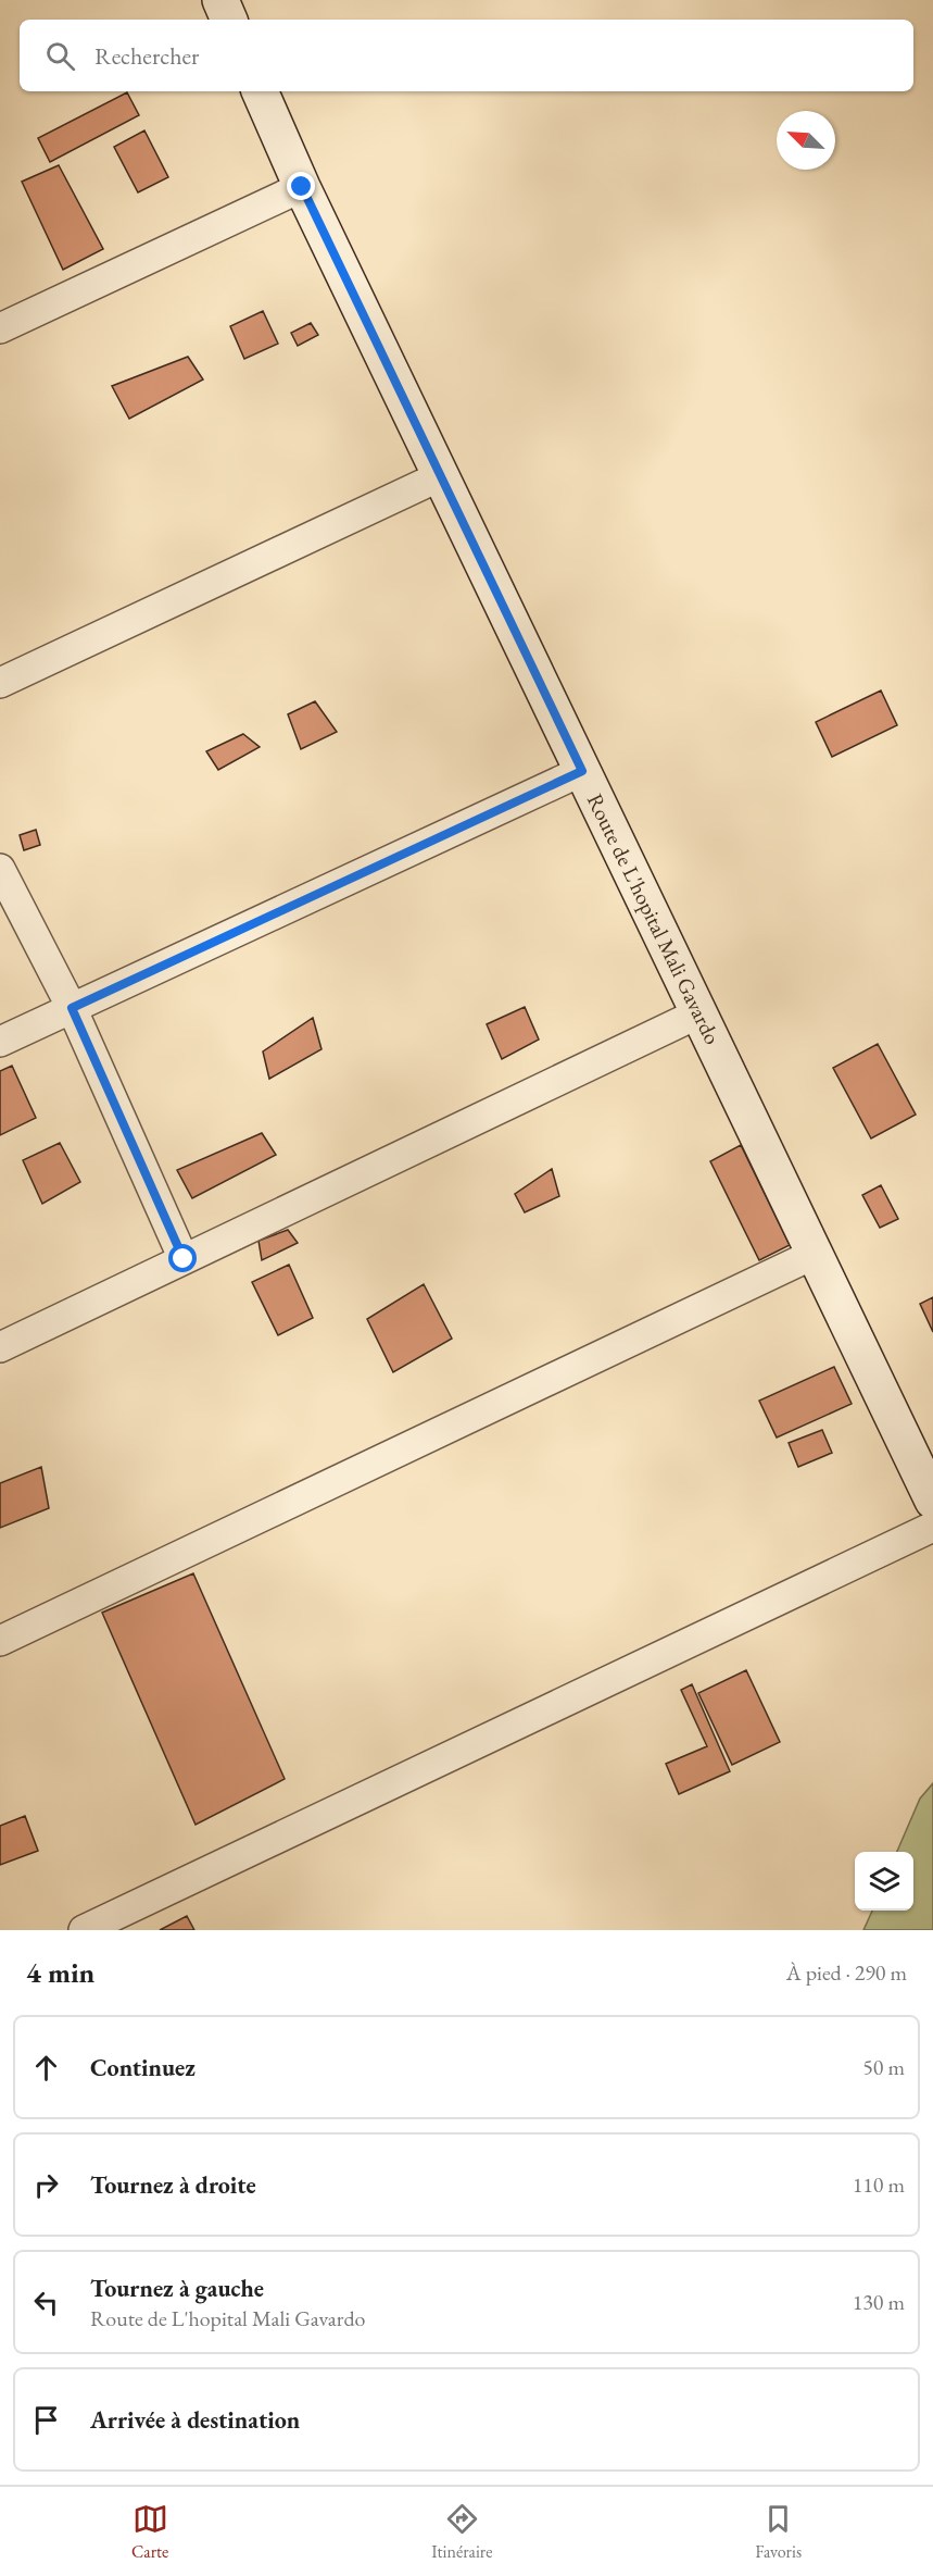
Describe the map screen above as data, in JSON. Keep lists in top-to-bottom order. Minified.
{"streets":{"street":["Route de L'hopital Mali Gavardo"]},"north":"top left","page":{"search":"Rechercher","heading":["4 min","À pied · 290 m"],"list":[["Continuez","50 m"],["Tournez à droite","110 m"],["Tournez à gauche","Route de L'hopital Mali Gavardo","130 m"],"Arrivée à destination"],"nav":["Carte","Itinéraire","Favoris"]}}
